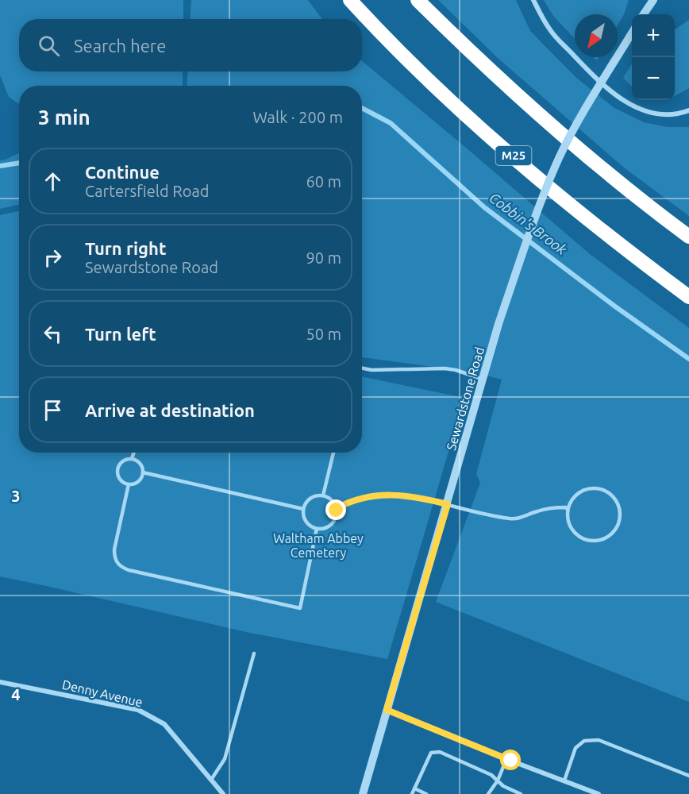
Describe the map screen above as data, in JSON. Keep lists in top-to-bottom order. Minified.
{"streets":{"highway":["M25"],"street":["Sewardstone Road","Denny Avenue"]},"water":["Cobbin's Brook"],"parks":["Waltham Abbey Cemetery"],"north":"bottom left","page":{"map_buttons":["+","−"],"search":"Search here","heading":["3 min","Walk · 200 m"],"list":[["Continue","Cartersfield Road","60 m"],["Turn right","Sewardstone Road","90 m"],["Turn left","50 m"],"Arrive at destination"]},"grid":{"rows":["3","4"]}}
